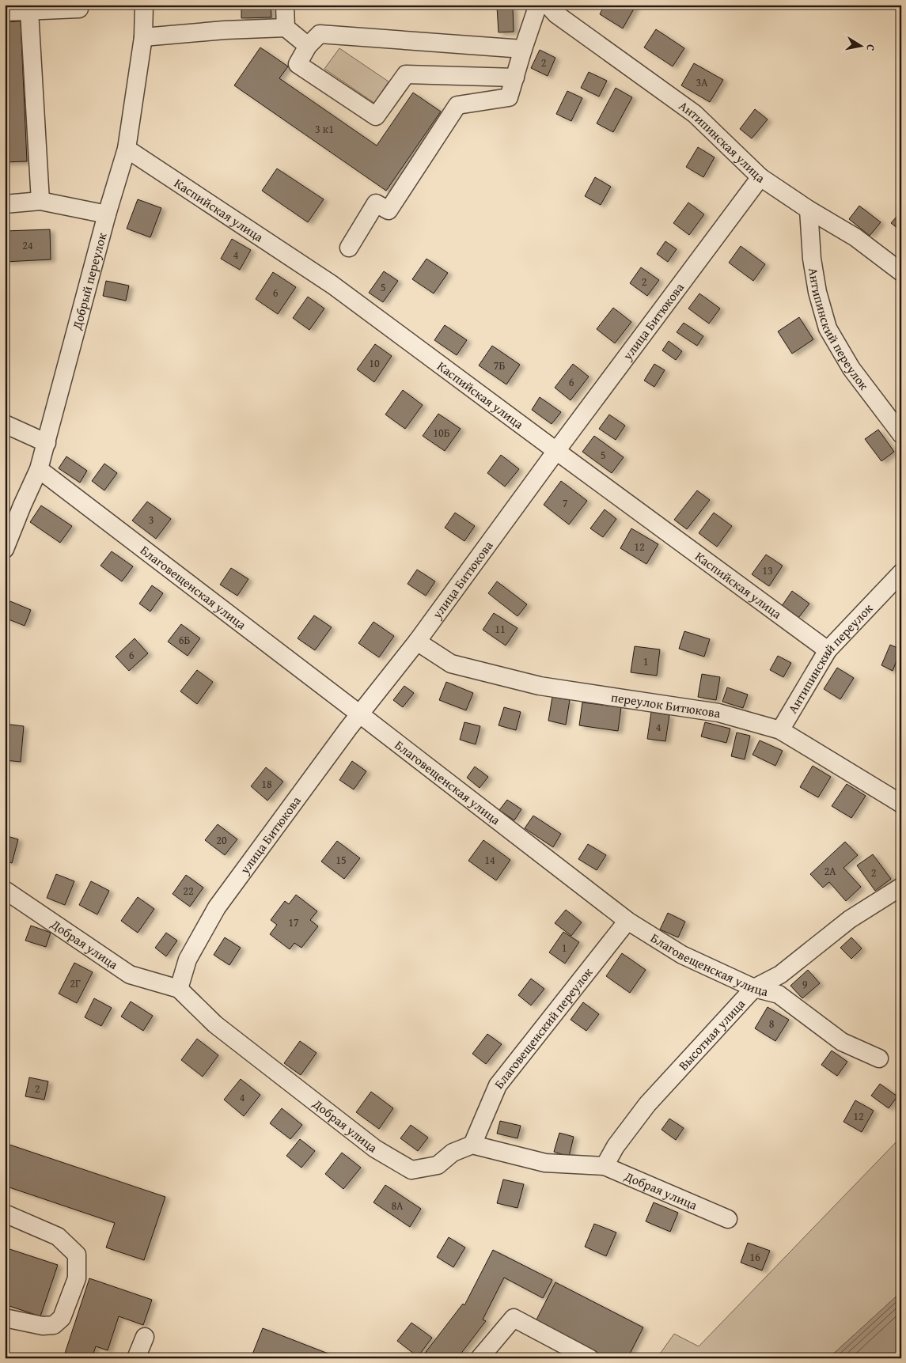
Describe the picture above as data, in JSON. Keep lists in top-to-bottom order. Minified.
{"streets":{"street":["Антипинская улица","Каспийская улица","Добрый переулок","улица Битюкова","Антипинский переулок","Благовещенская улица","переулок Битюкова","Добрая улица","Благовещенский переулок","Высотная улица"]},"crossings":[["Антипинская улица","улица Битюкова"],["Антипинская улица","Антипинский переулок"],["Каспийская улица","Добрый переулок"],["Каспийская улица","улица Битюкова"],["Каспийская улица","Антипинский переулок"],["Добрый переулок","Благовещенская улица"],["улица Битюкова","Благовещенская улица"],["улица Битюкова","переулок Битюкова"],["улица Битюкова","Добрая улица"],["Антипинский переулок","переулок Битюкова"],["Благовещенская улица","Благовещенский переулок"],["Благовещенская улица","Высотная улица"],["Добрая улица","Благовещенский переулок"],["Добрая улица","Высотная улица"]],"house_numbers":["2","3А","3 к1","24","4","2","5","6","10","7Б","6","10Б","5","7","3","12","13","11","6Б","6","1","4","18","20","15","14","2А","2","22","17","1","2Г","9","8","2","4","12","8А","16"],"north":"right"}
